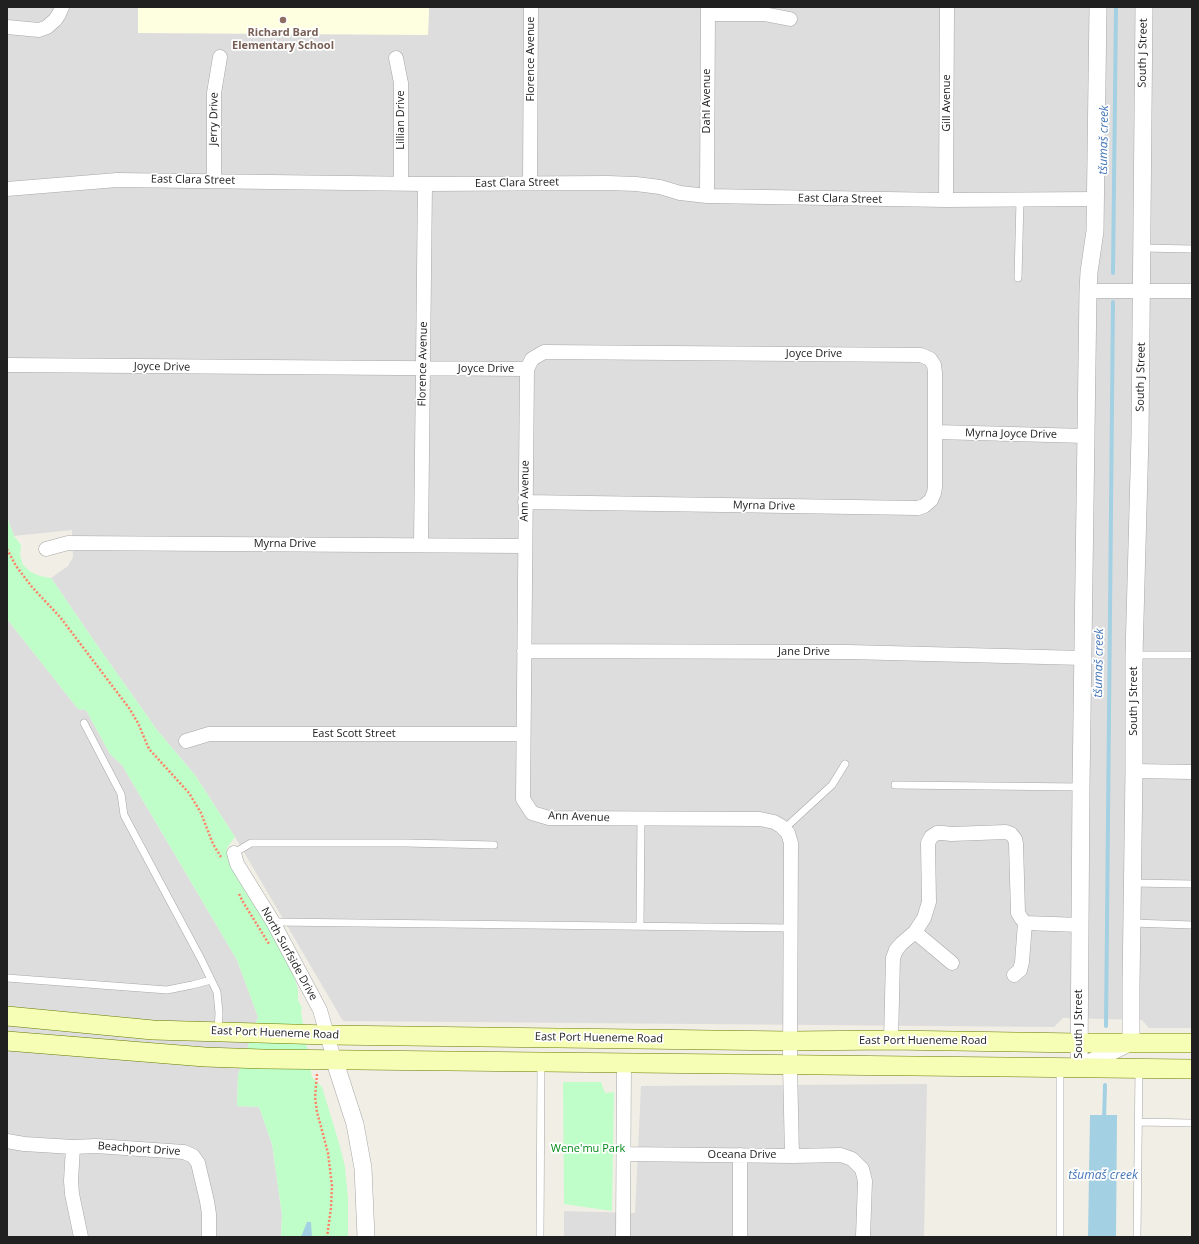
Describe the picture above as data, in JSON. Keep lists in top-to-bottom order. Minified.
{"streets":{"main road":["East Port Hueneme Road"],"street":["South J Street","Florence Avenue","Dahl Avenue","Gill Avenue","Jerry Drive","Lillian Drive","East Clara Street","Joyce Drive","Myrna Joyce Drive","Ann Avenue","Myrna Drive","Jane Drive","East Scott Street","North Surfside Drive","Beachport Drive","Oceana Drive"]},"crossings":[["South J Street","East Clara Street"],["South J Street","Myrna Joyce Drive"],["South J Street","Jane Drive"],["South J Street","East Port Hueneme Road"],["Florence Avenue","East Clara Street"],["Florence Avenue","Joyce Drive"],["Florence Avenue","Myrna Drive"],["Dahl Avenue","East Clara Street"],["Gill Avenue","East Clara Street"],["Jerry Drive","East Clara Street"],["Lillian Drive","East Clara Street"],["Joyce Drive","Myrna Joyce Drive"],["Joyce Drive","Ann Avenue"],["Joyce Drive","Myrna Drive"],["Myrna Joyce Drive","Myrna Drive"],["Ann Avenue","Myrna Drive"],["Ann Avenue","Jane Drive"],["Ann Avenue","East Scott Street"],["North Surfside Drive","East Port Hueneme Road"]],"water":["tšumaš creek"],"parks":["Wene'mu Park"],"places":["Richard Bard Elementary School"]}
